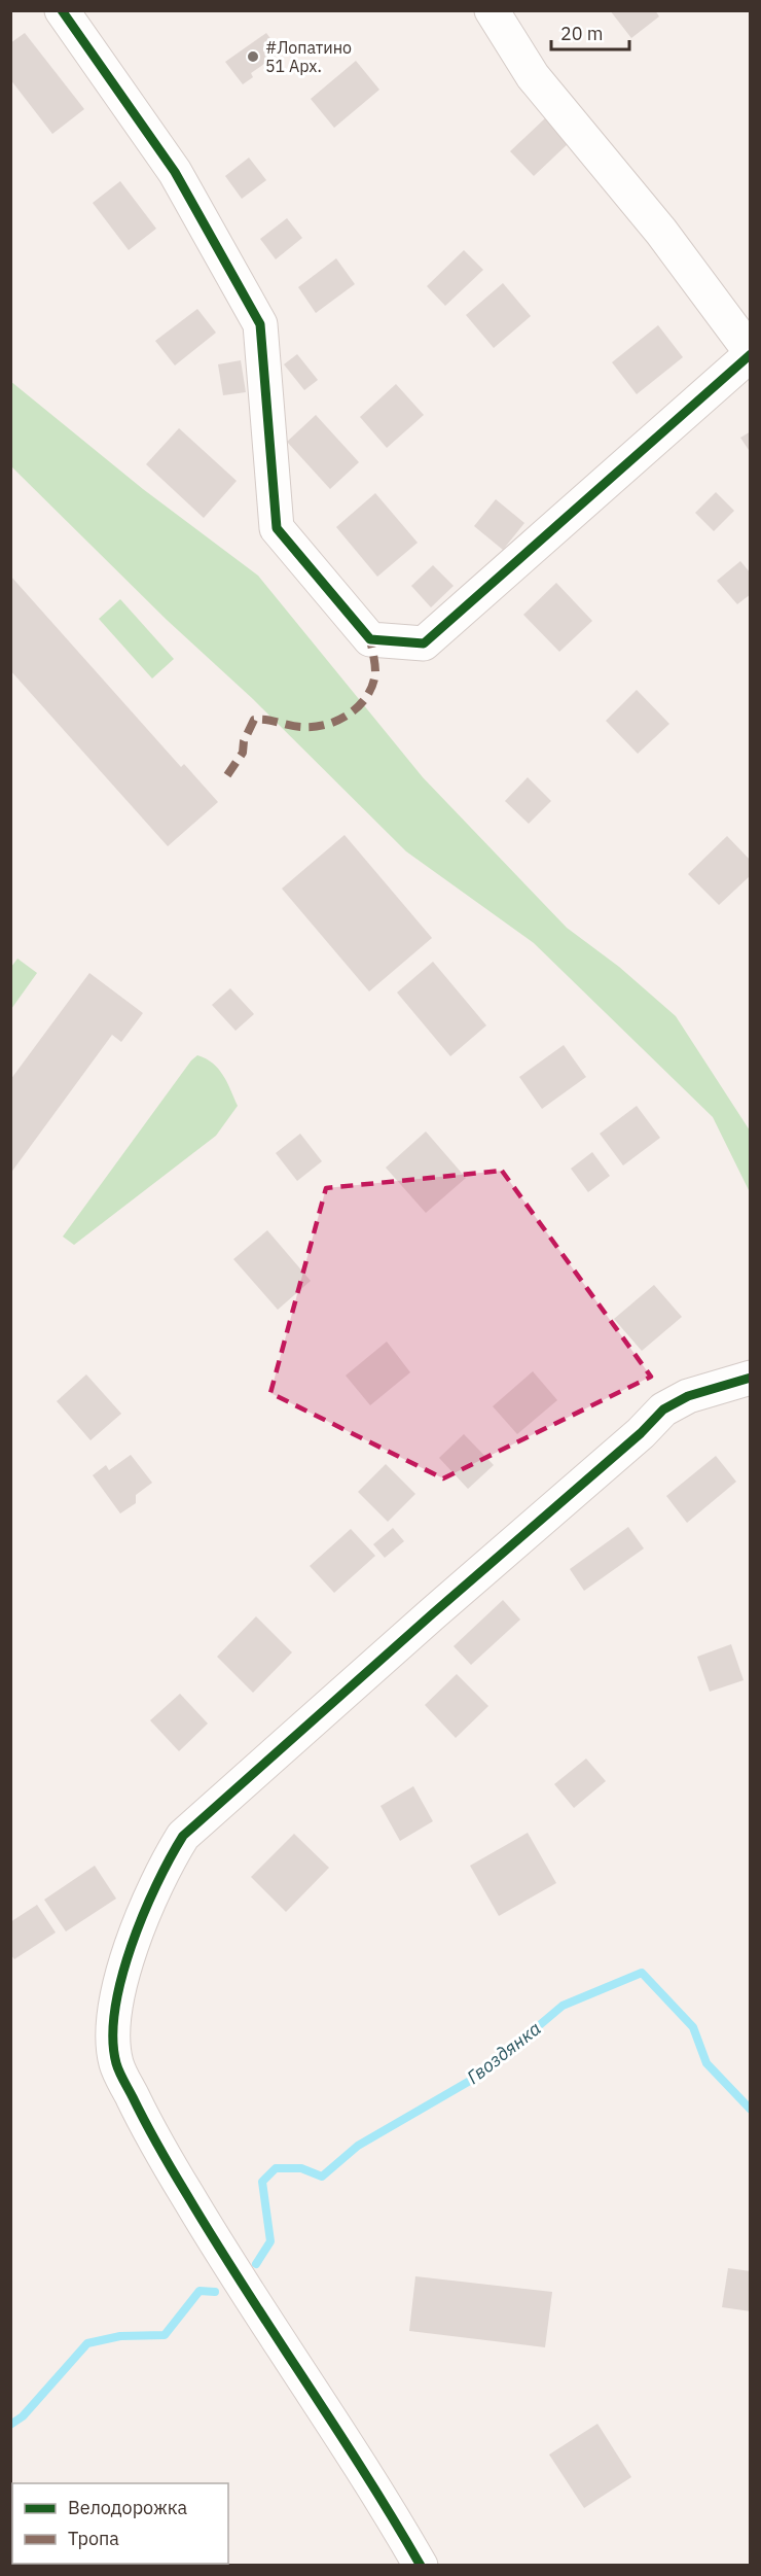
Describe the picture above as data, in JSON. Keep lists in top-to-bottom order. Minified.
{"water":["Гвоздянка"],"places":["#Лопатино 51 Арх."],"legend":["Велодорожка","Тропа"],"scale_bar":"20 m"}
